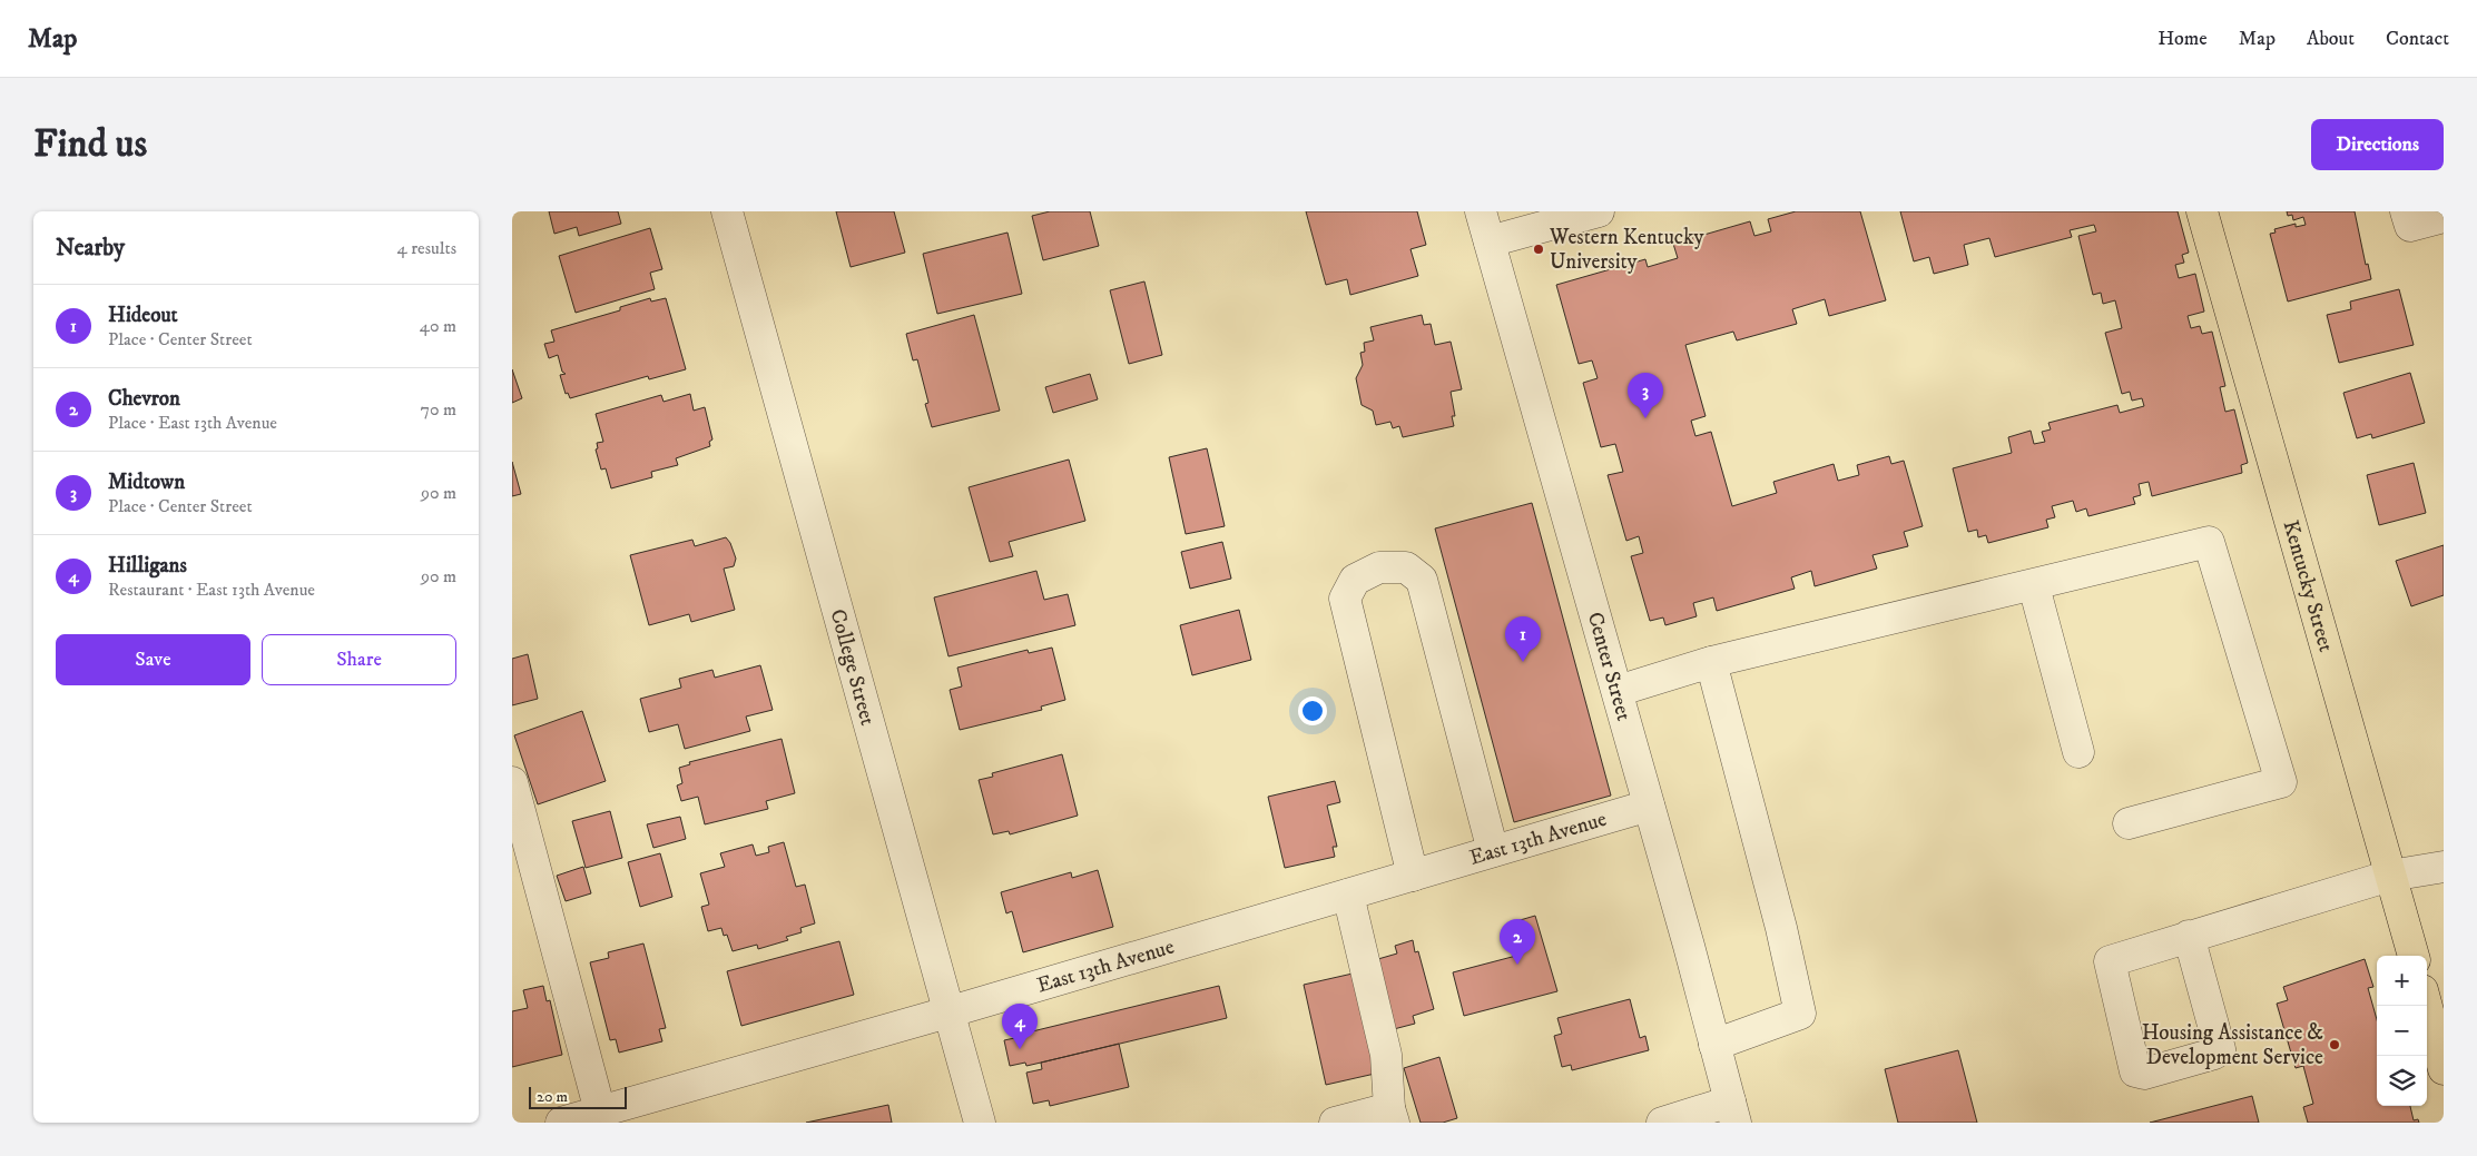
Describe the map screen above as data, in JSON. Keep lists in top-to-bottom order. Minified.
{"streets":{"main road":["Kentucky Street"],"street":["Center Street","College Street","East 13th Avenue"]},"crossings":[["Center Street","East 13th Avenue"],["College Street","East 13th Avenue"]],"places":["Western Kentucky University","Housing Assistance & Development Service"],"scale_bar":"20 m","page":{"header":"Map","nav":["Home","Map","About","Contact"],"buttons":["Directions",["Save","Share"]],"title":"Find us","heading":["Nearby","4 results"],"list":[{"mark":"1","name":"Hideout","note":"Place · Center Street","value":"40 m"},{"mark":"2","name":"Chevron","note":"Place · East 13th Avenue","value":"70 m"},{"mark":"3","name":"Midtown","note":"Place · Center Street","value":"90 m"},{"mark":"4","name":"Hilligans","note":"Restaurant · East 13th Avenue","value":"90 m"}],"pins":["3","1","2","4"],"map_buttons":["+","−"],"scale":"20 m"}}
